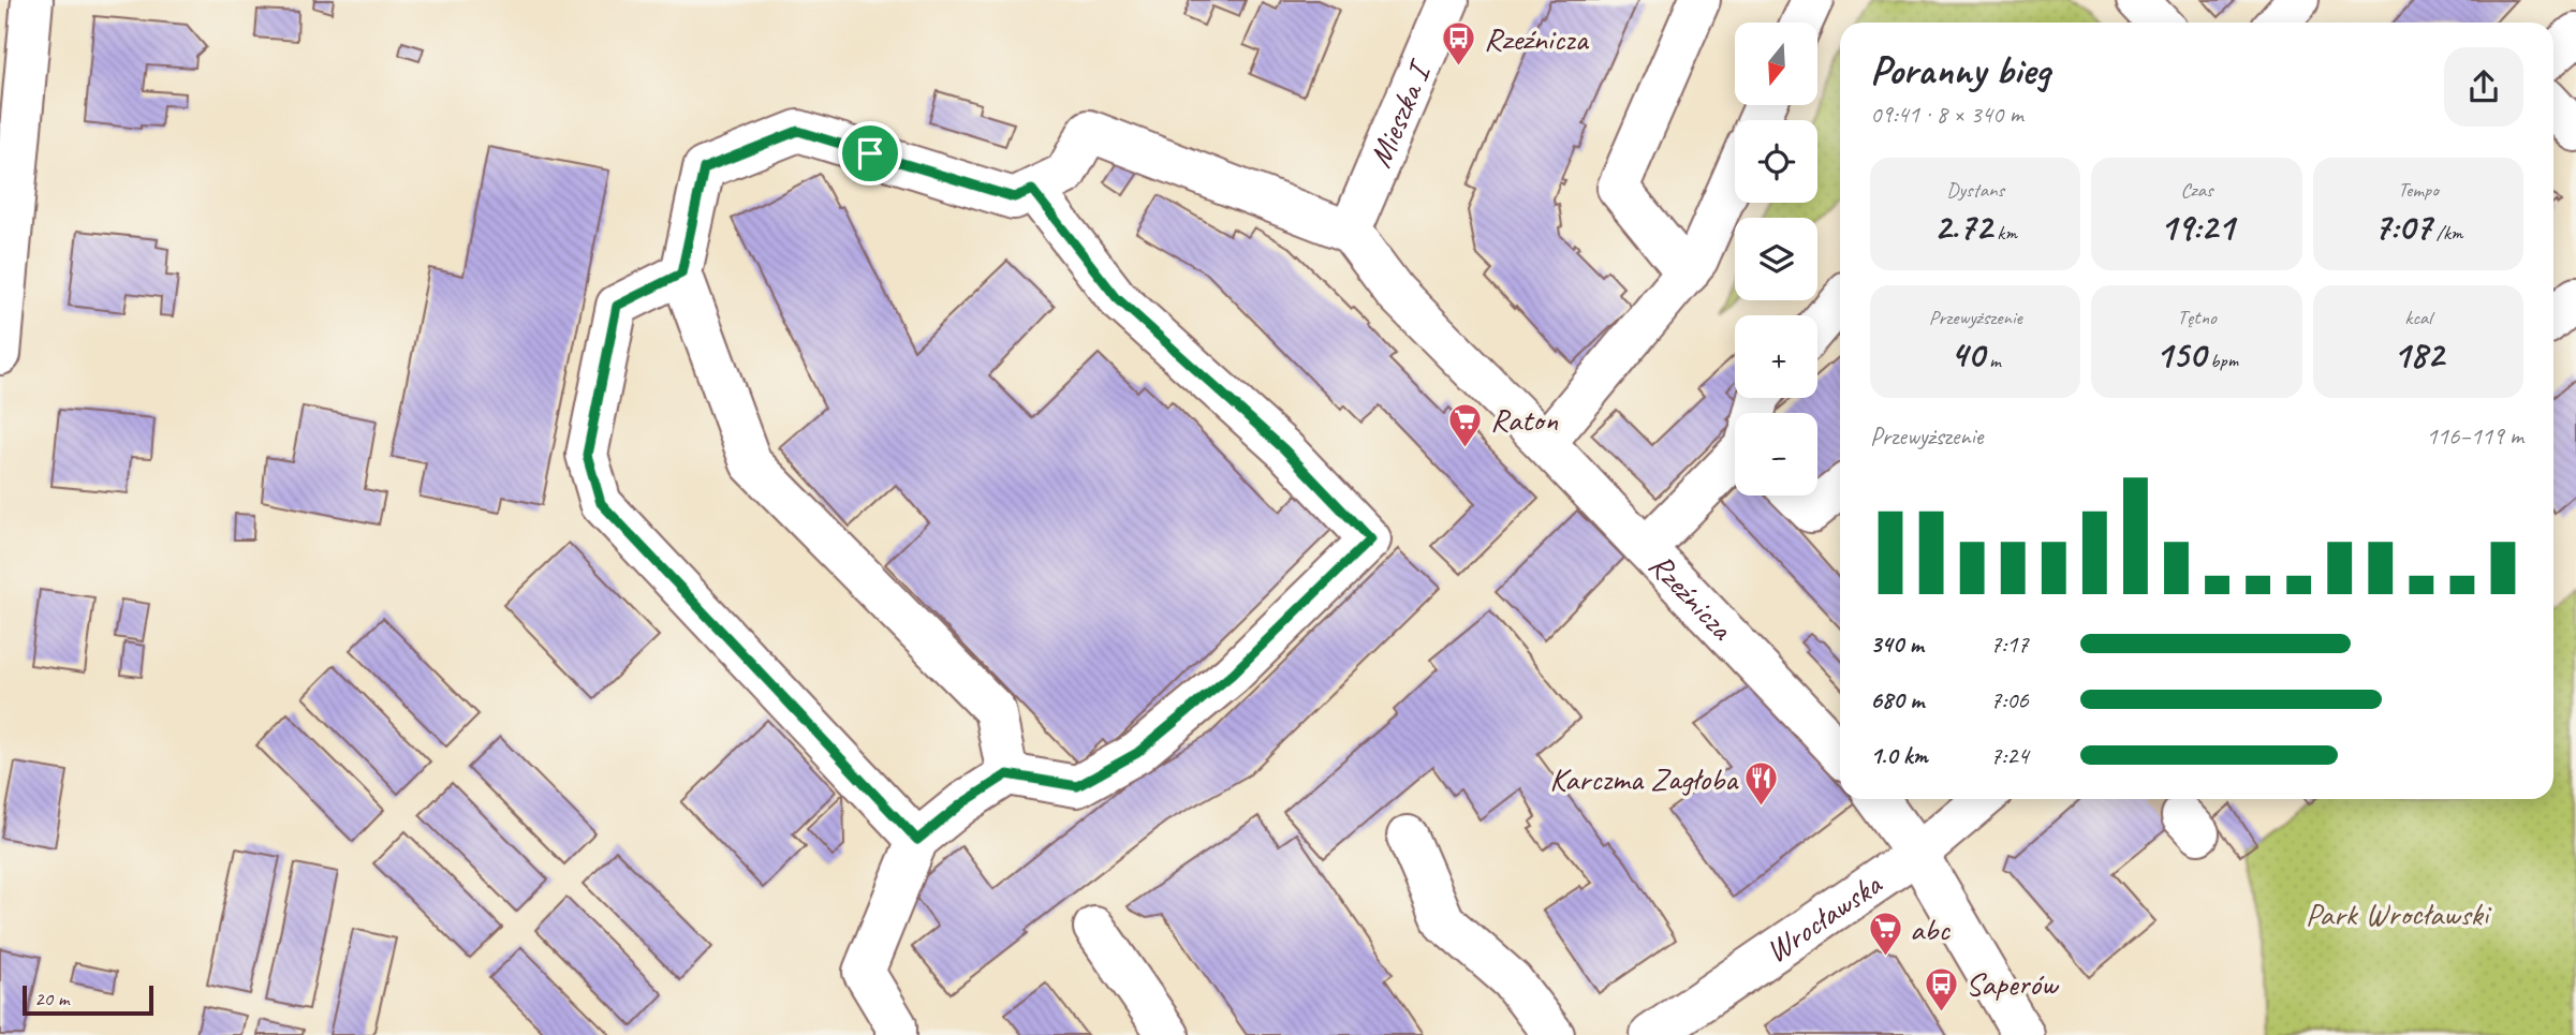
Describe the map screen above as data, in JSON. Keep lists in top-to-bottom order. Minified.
{"streets":{"street":["Mieszka I","Rzeźnicza","Wrocławska"]},"crossings":[["Mieszka I","Rzeźnicza"]],"parks":["Park Wrocławski"],"places":{"bus stop":["Rzeźnicza","Saperów"],"supermarket":["Raton","abc"],"restaurant":["Karczma Zagłoba"]},"scale_bar":"20 m","north":"bottom","page":{"map_buttons":["+","−"],"heading":["Poranny bieg","09:41 · 8 × 340 m"],"stats":[["Dystans","2.72 km"],["Czas","19:21"],["Tempo","7:07 /km"],["Przewyższenie","40 m"],["Tętno","150 bpm"],["kcal","182"]],"chart":["Przewyższenie","116–119 m"],"list":[{"name":"340 m","note":"7:17"},{"name":"680 m","note":"7:06"},{"name":"1.0 km","note":"7:24"}],"scale":"20 m"}}
